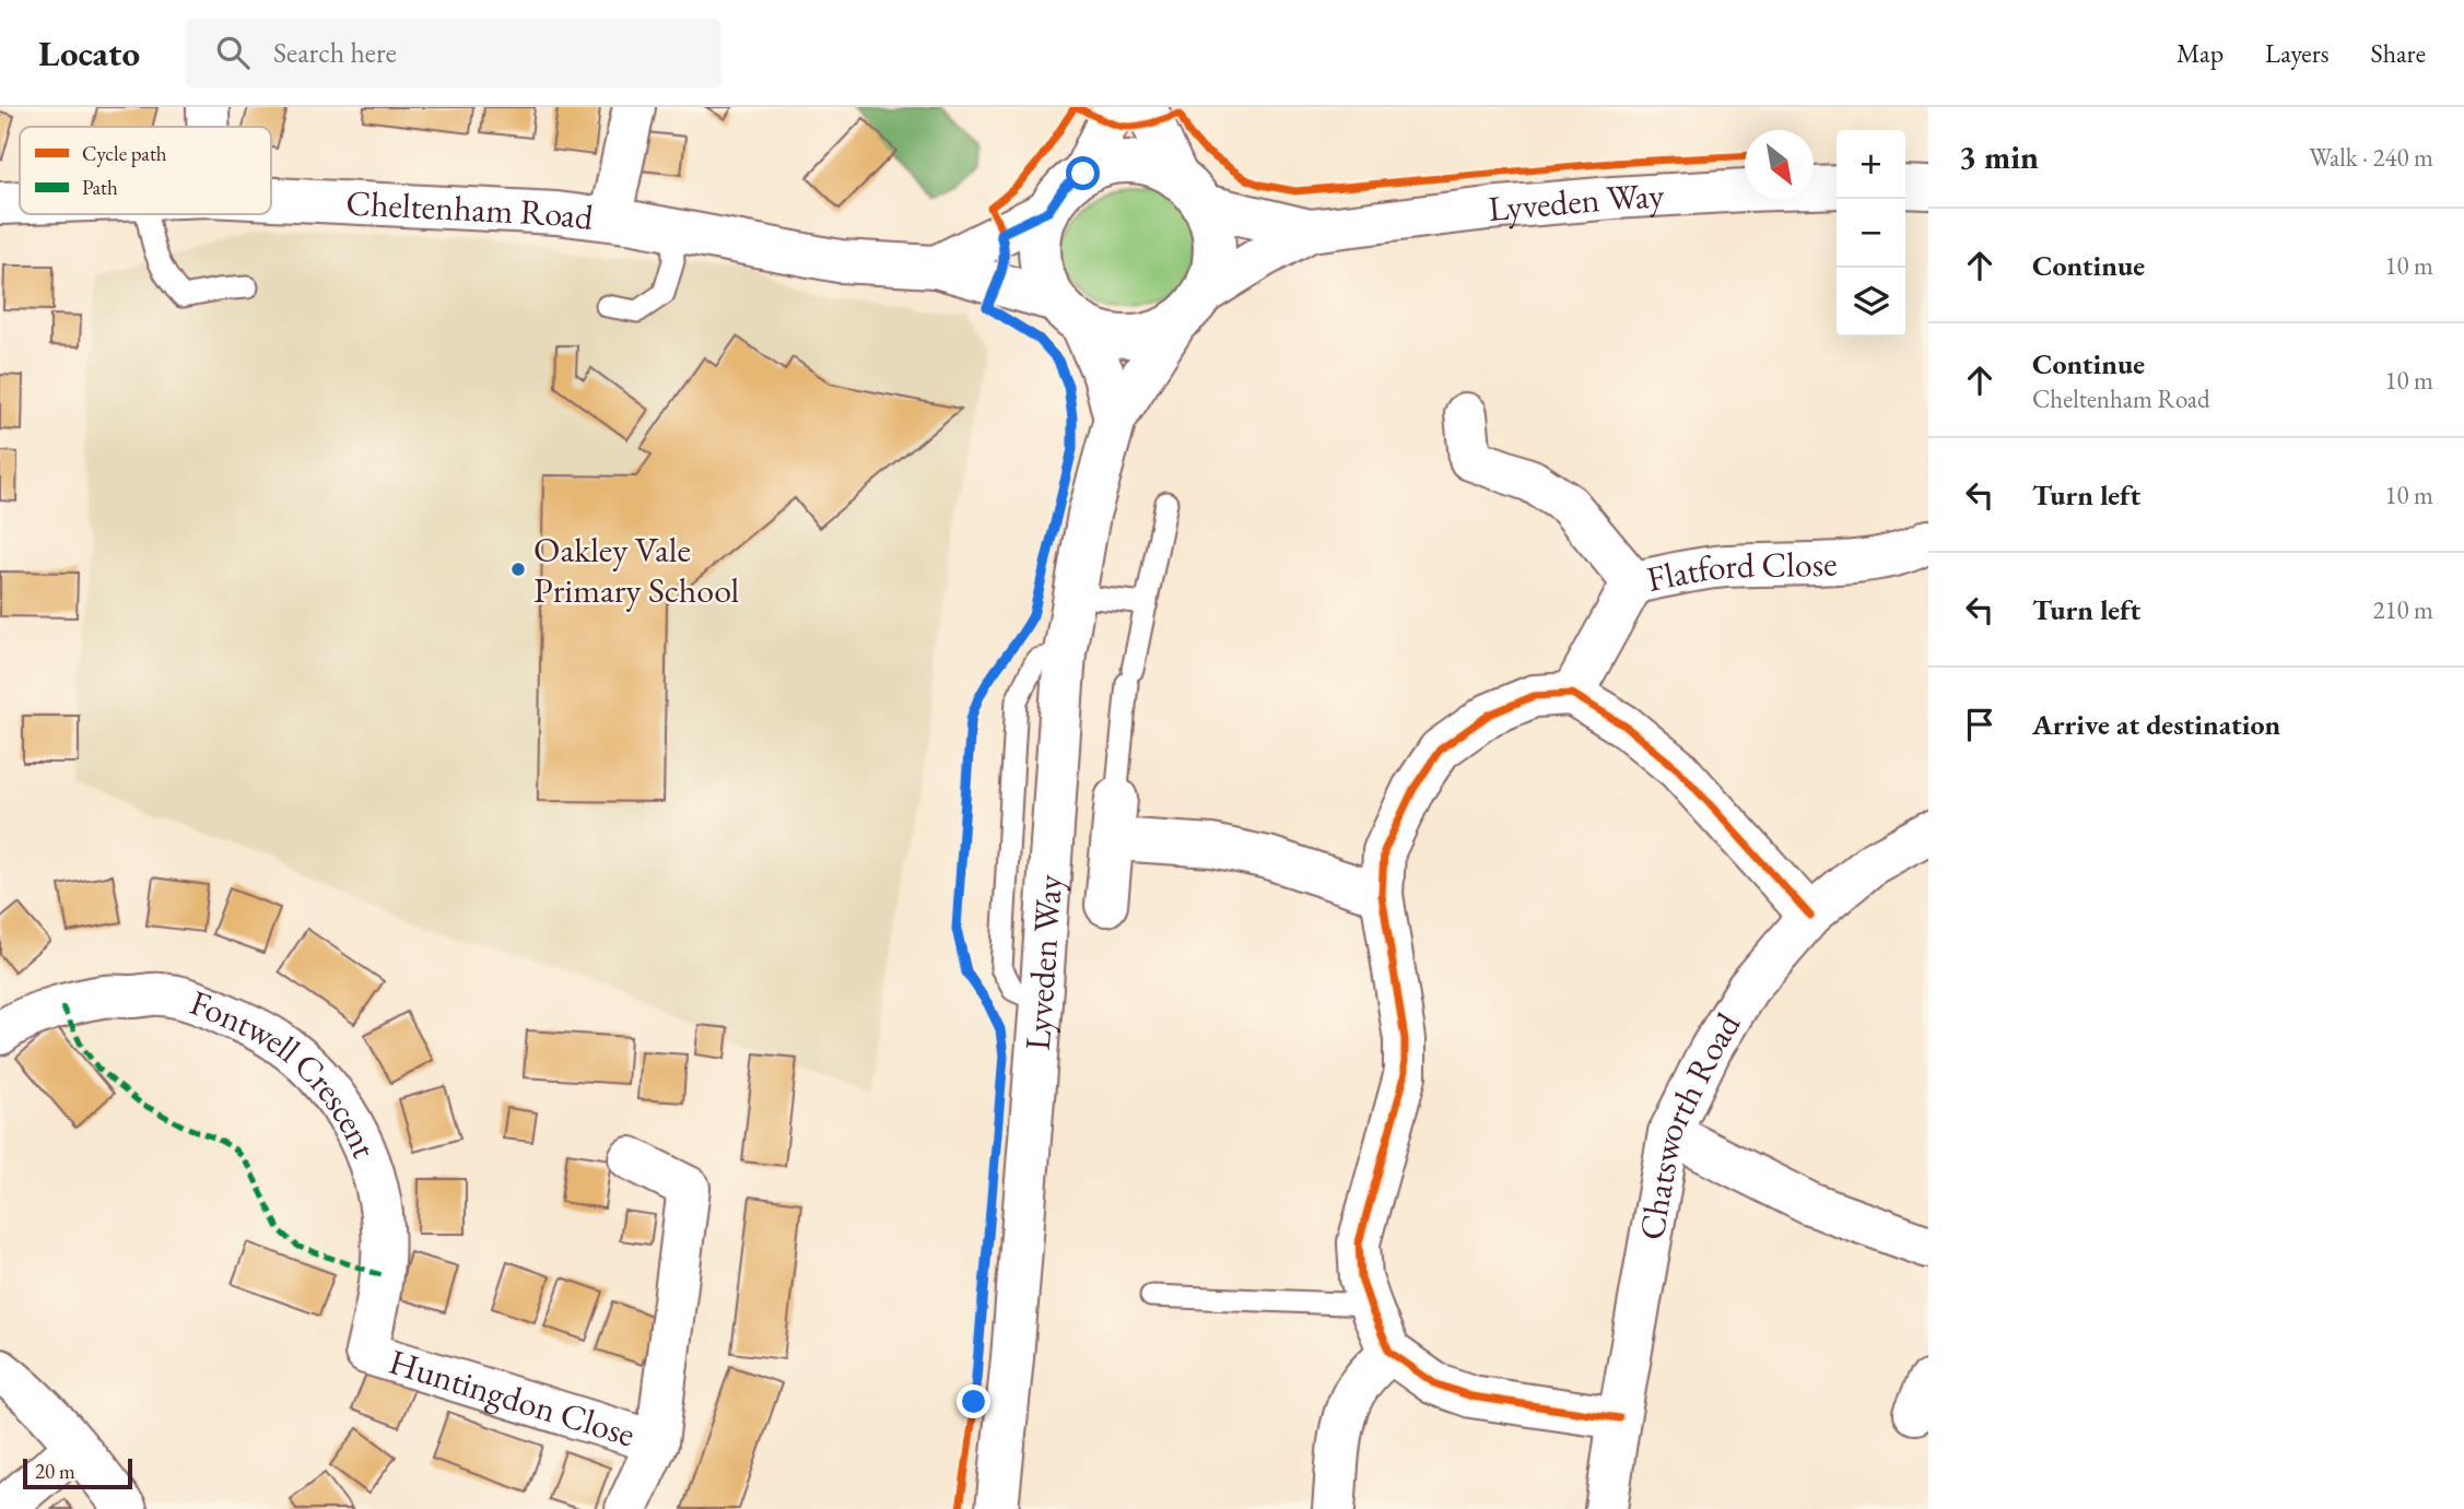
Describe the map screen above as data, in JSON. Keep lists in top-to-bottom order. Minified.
{"streets":{"street":["Lyveden Way","Cheltenham Road","Flatford Close","Fontwell Crescent","Chatsworth Road","Huntingdon Close"]},"crossings":[["Lyveden Way","Cheltenham Road"],["Fontwell Crescent","Huntingdon Close"]],"places":["Oakley Vale Primary School"],"legend":["Cycle path","Path"],"scale_bar":"20 m","north":"bottom right","page":{"header":"Locato","search":"Search here","nav":["Map","Layers","Share"],"heading":["3 min","Walk · 240 m"],"map_buttons":["+","−"],"list":[["Continue","10 m"],["Continue","Cheltenham Road","10 m"],["Turn left","10 m"],["Turn left","210 m"],"Arrive at destination"],"scale":"20 m"}}
